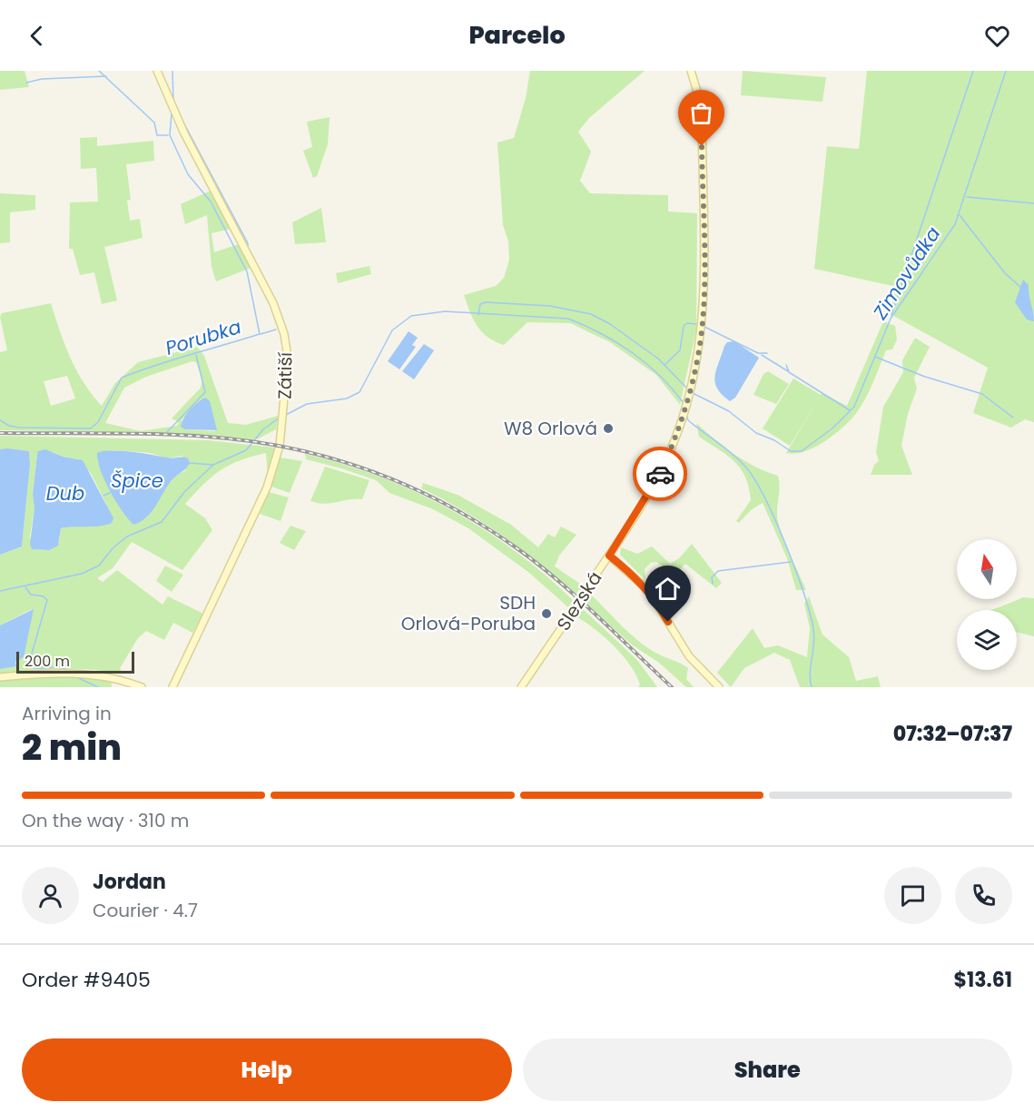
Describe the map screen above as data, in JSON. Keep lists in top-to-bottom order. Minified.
{"streets":{"street":["Zátiší","Slezská"]},"water":["Zimovůdka","Porubka","Špice","Dub"],"places":["W8 Orlová","SDH Orlová-Poruba"],"scale_bar":"200 m","north":"top","page":{"header":"Parcelo","scale":"200 m","heading":["2 min","Arriving in","07:32–07:37"],"panel":["Jordan","Courier · 4.7","Order #9405","$13.61"],"bar":"On the way · 310 m","buttons":["Help","Share"]}}
